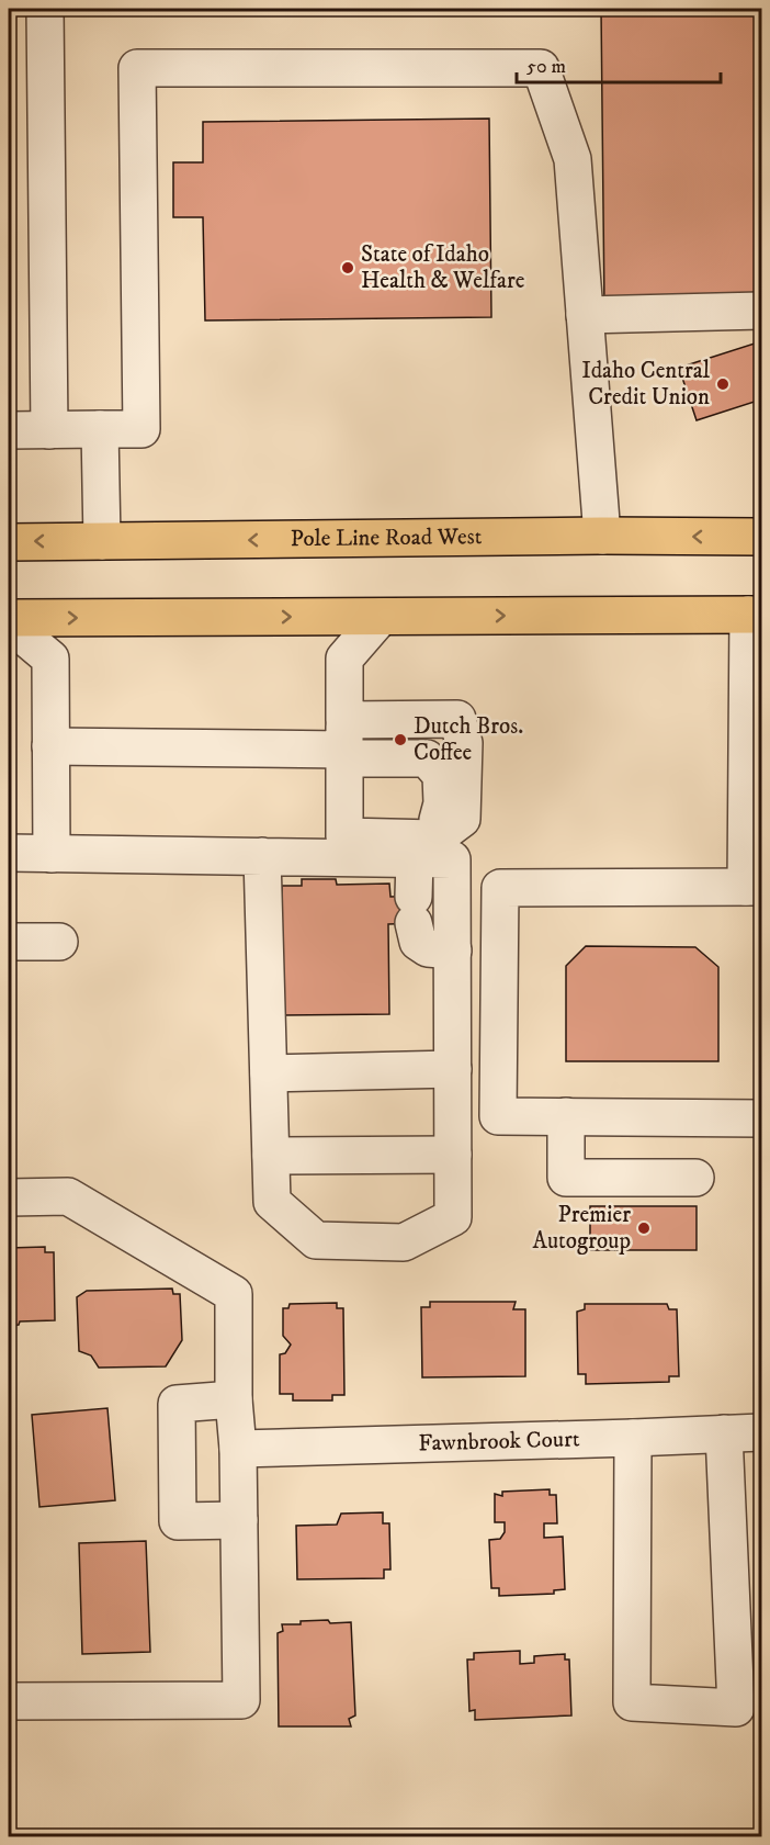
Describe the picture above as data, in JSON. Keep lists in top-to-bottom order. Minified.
{"streets":{"highway":["Pole Line Road West"],"street":["Fawnbrook Court"]},"places":["State of Idaho Health & Welfare","Idaho Central Credit Union","Dutch Bros. Coffee","Premier Autogroup"],"scale_bar":"50 m"}
